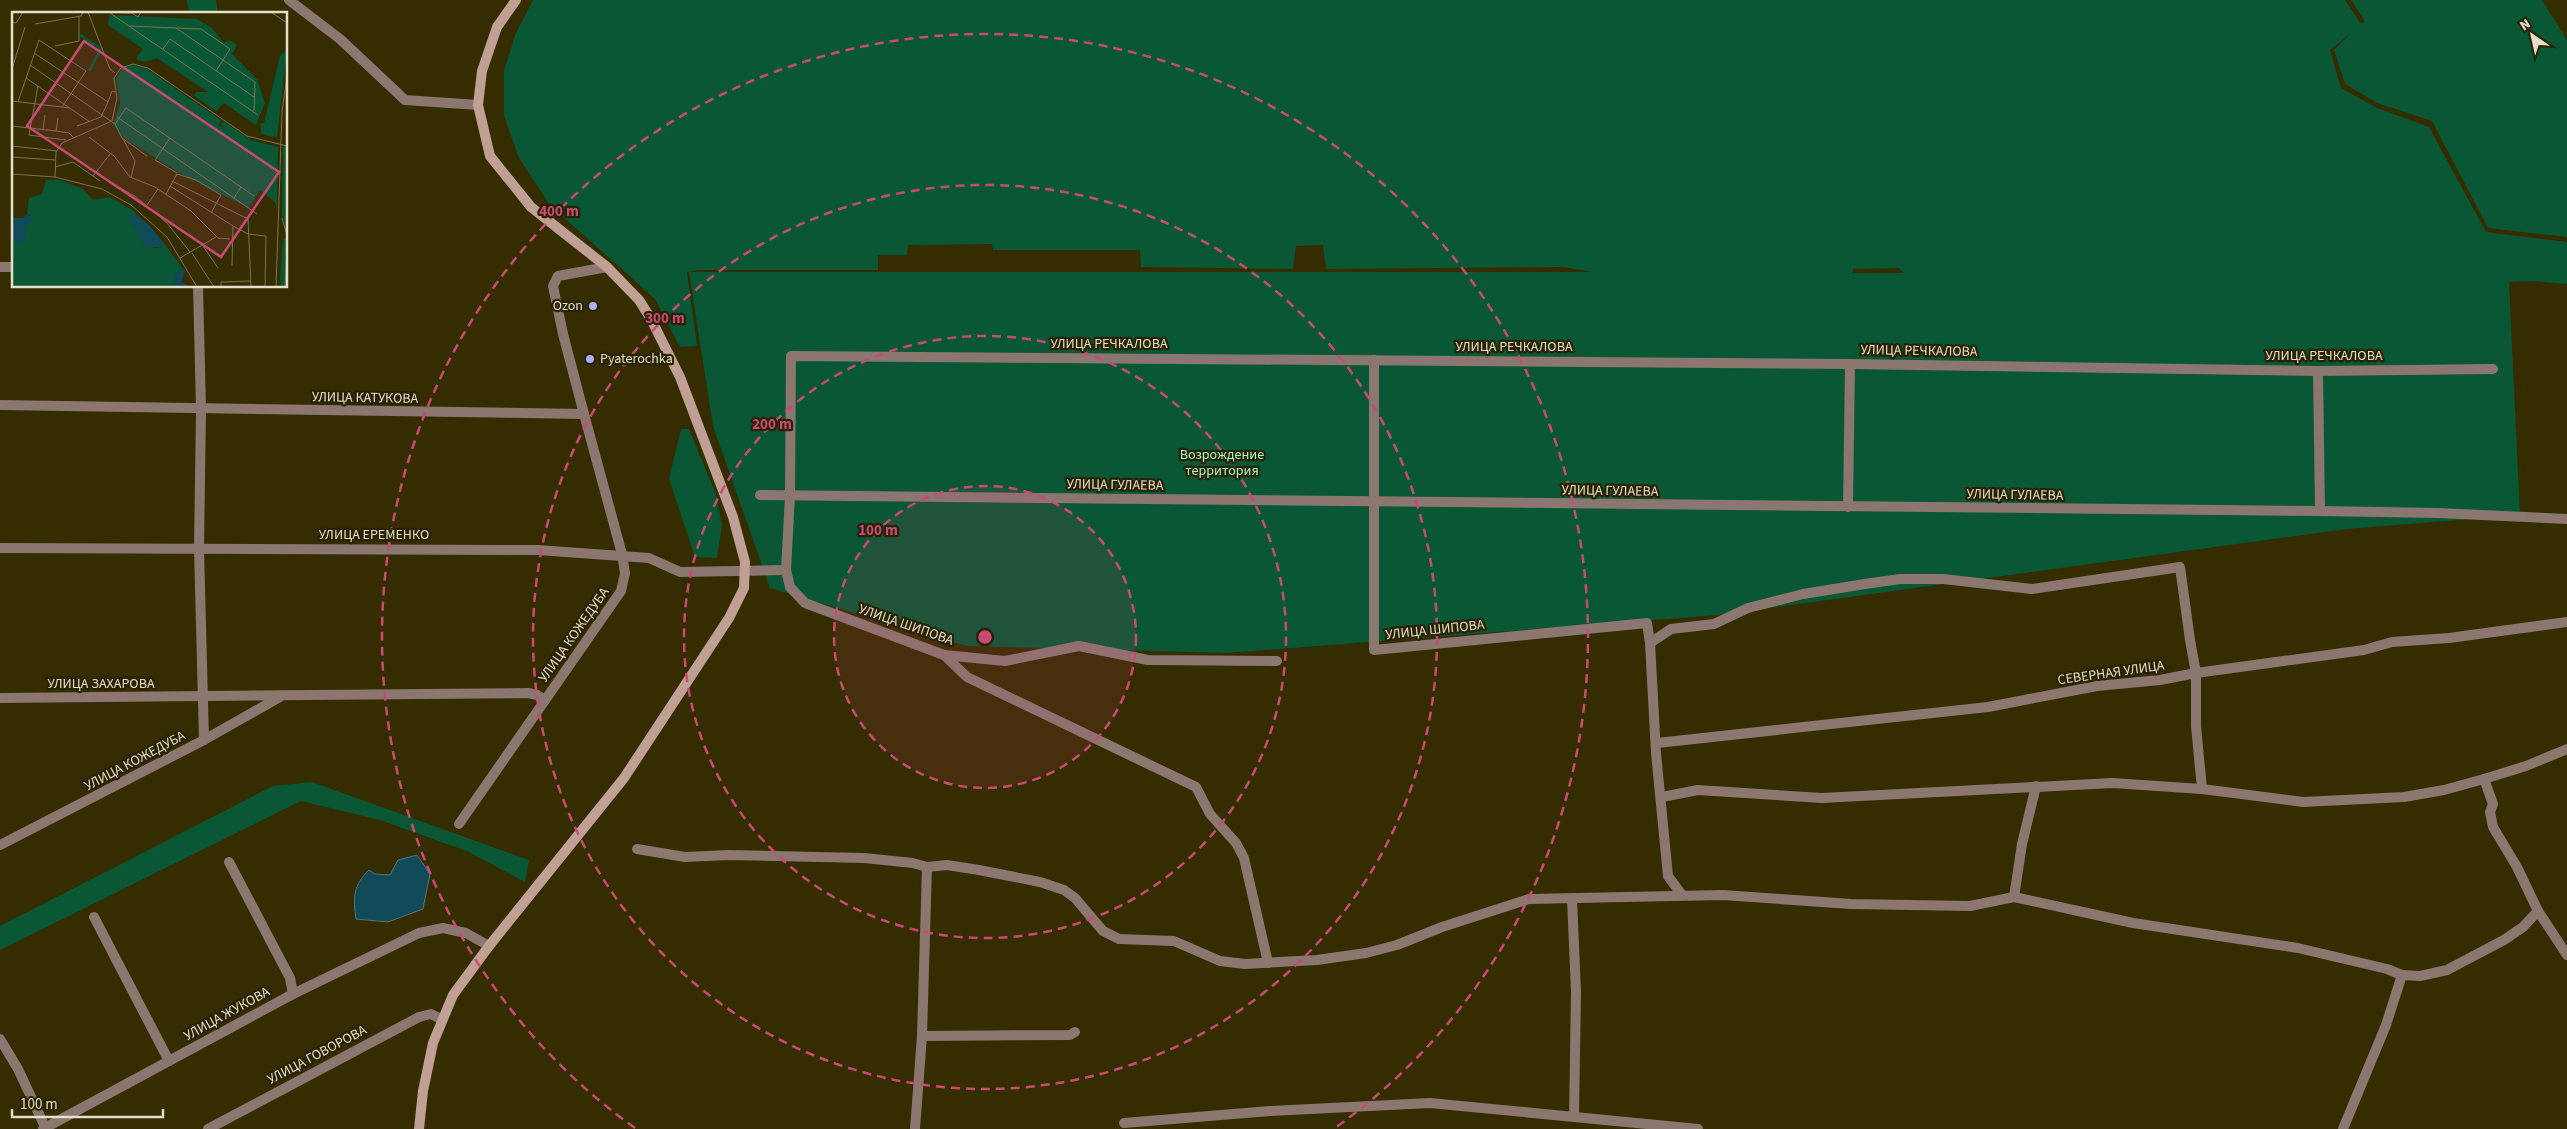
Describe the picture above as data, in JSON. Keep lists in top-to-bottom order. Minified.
{"streets":{"street":["УЛИЦА РЕЧКАЛОВА","УЛИЦА КАТУКОВА","УЛИЦА ГУЛАЕВА","УЛИЦА ЕРЕМЕНКО","УЛИЦА ШИПОВА","УЛИЦА КОЖЕДУБА","СЕВЕРНАЯ УЛИЦА","УЛИЦА ЗАХАРОВА","УЛИЦА ЖУКОВА","УЛИЦА ГОВОРОВА"]},"crossings":[["УЛИЦА РЕЧКАЛОВА","УЛИЦА ГУЛАЕВА"],["УЛИЦА РЕЧКАЛОВА","УЛИЦА ШИПОВА"],["УЛИЦА ГУЛАЕВА","УЛИЦА ШИПОВА"],["УЛИЦА ЕРЕМЕНКО","УЛИЦА КОЖЕДУБА"],["УЛИЦА КОЖЕДУБА","УЛИЦА ЗАХАРОВА"]],"parks":["Возрождение территория"],"places":["Ozon","Pyaterochka"],"scale_bar":"100 m","north":"top left","rings":["400 m","300 m","200 m","100 m"]}
